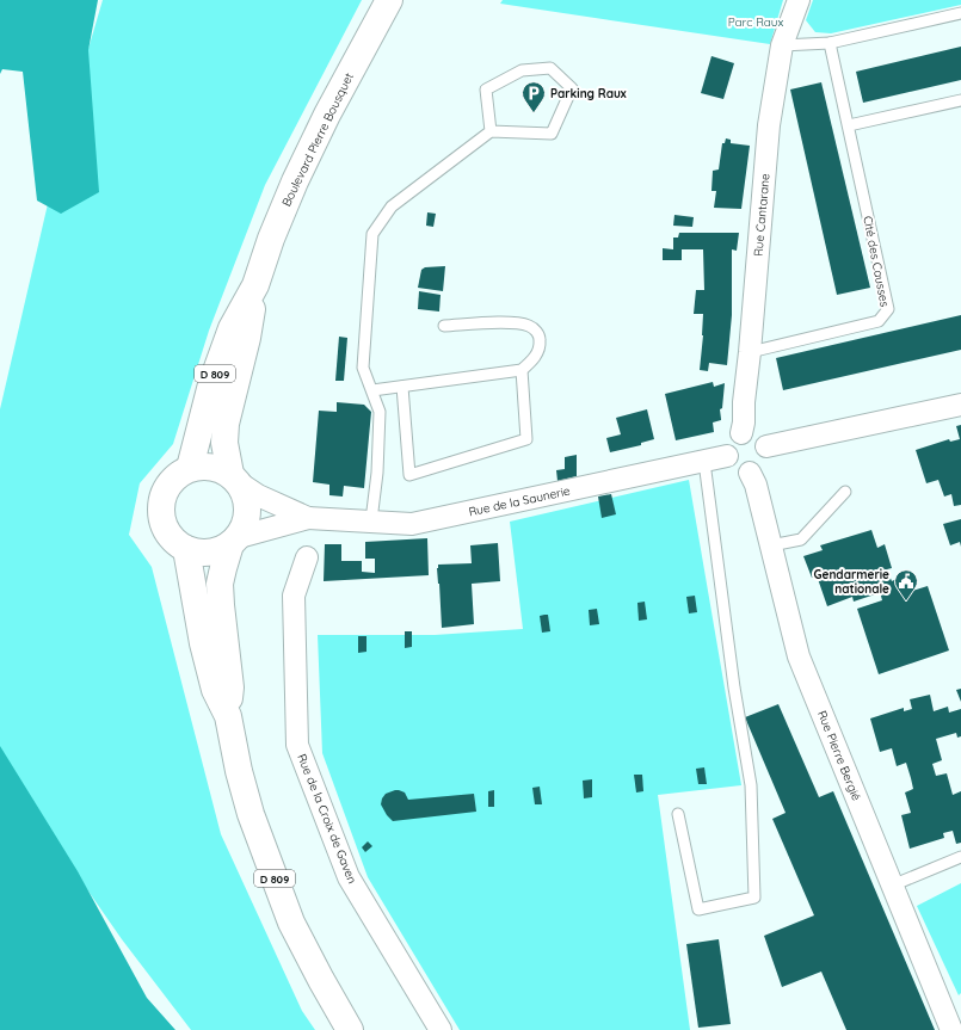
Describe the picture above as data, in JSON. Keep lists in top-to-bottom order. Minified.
{"streets":{"main road":["Boulevard Pierre Bousquet","D 809"],"street":["Rue Cantarane","Rue de la Saunerie","Rue Pierre Bergié","Rue de la Croix de Gaven"],"lane":["Cité des Causses"]},"crossings":[["Boulevard Pierre Bousquet","D 809"],["Boulevard Pierre Bousquet","Rue de la Saunerie"],["Rue Cantarane","Cité des Causses"],["Rue Cantarane","Rue de la Saunerie"],["Rue Cantarane","Rue Pierre Bergié"],["D 809","Rue de la Saunerie"],["Rue de la Saunerie","Rue Pierre Bergié"]],"parks":["Parc Raux"],"places":{"parking":["Parking Raux"],"public building":["Gendarmerie nationale"]}}
